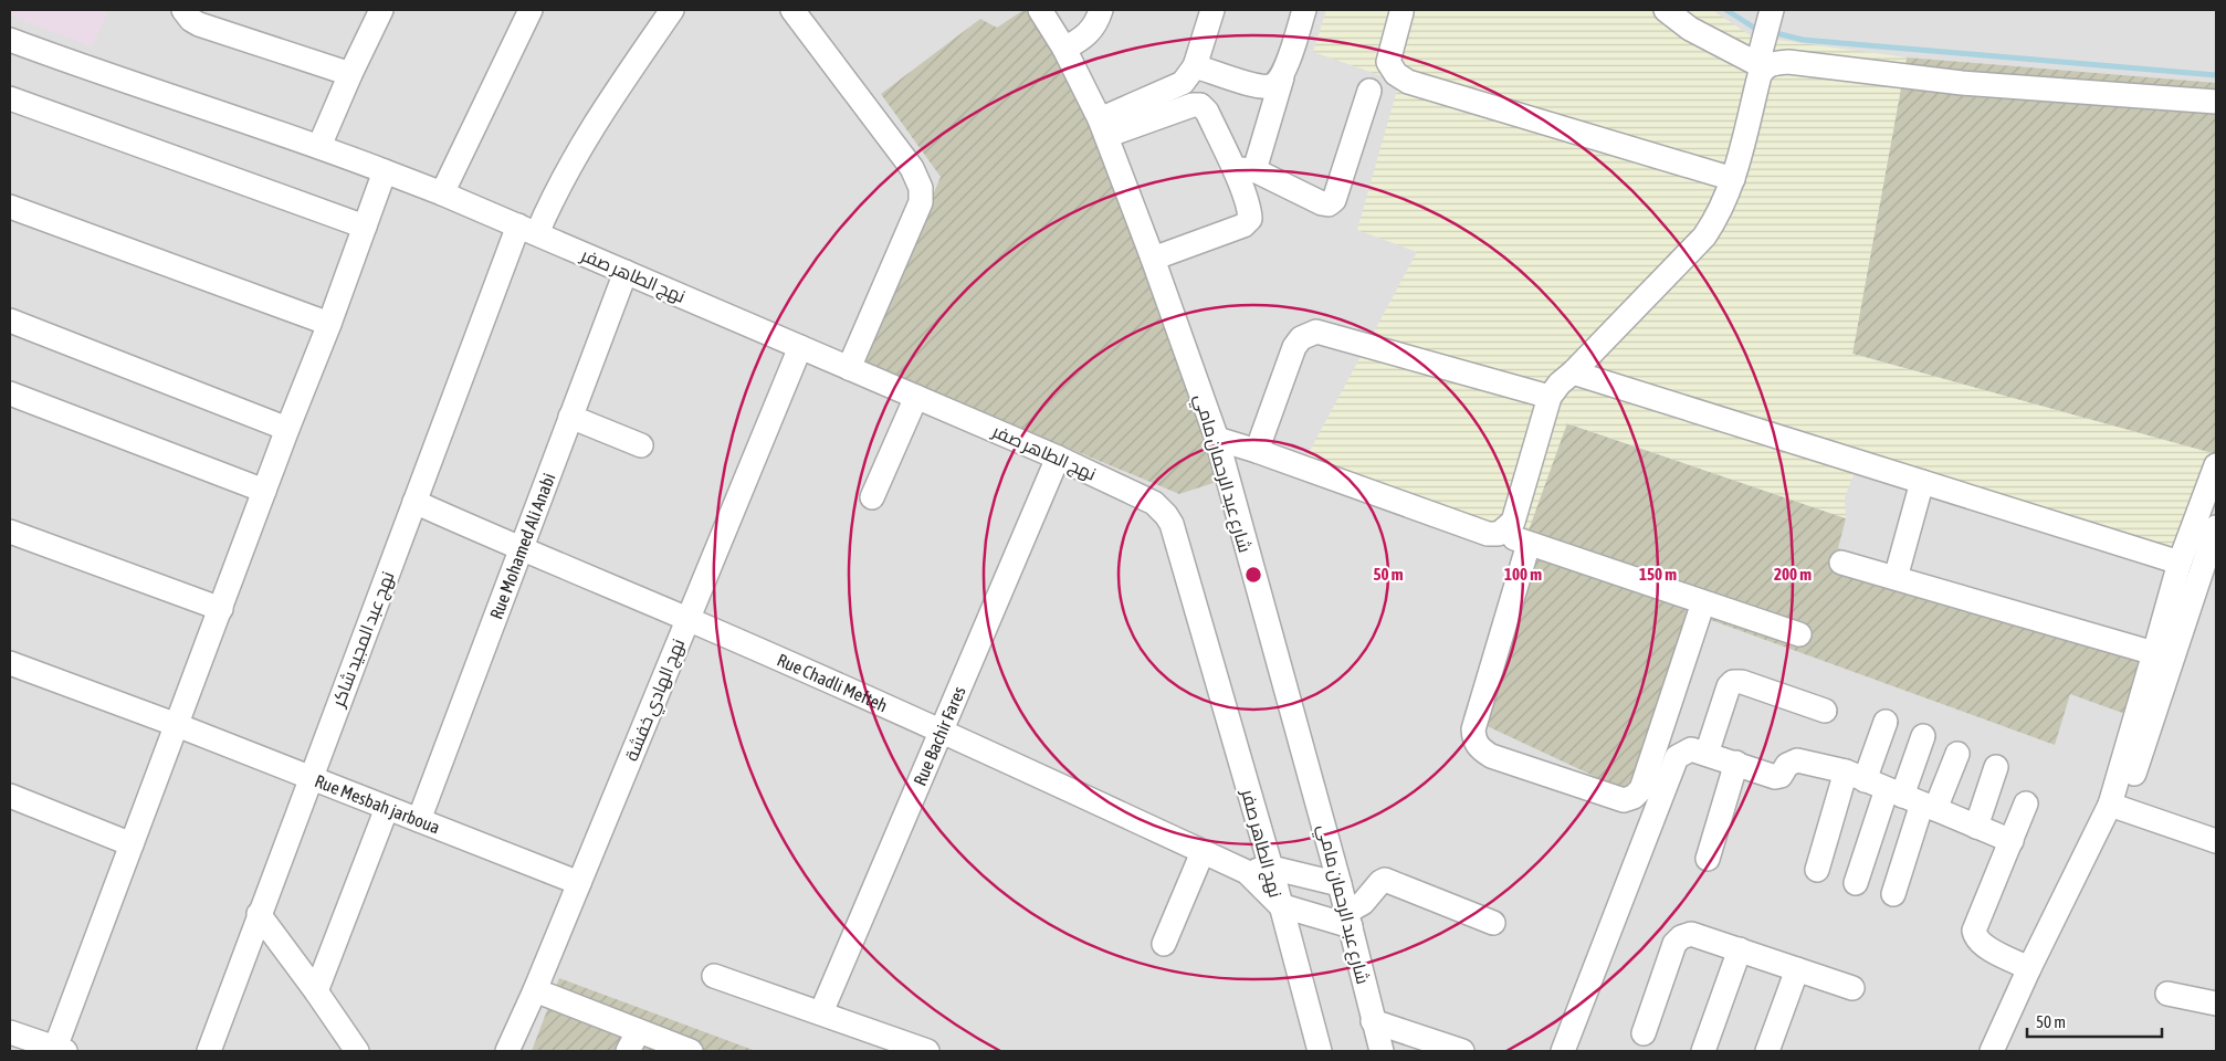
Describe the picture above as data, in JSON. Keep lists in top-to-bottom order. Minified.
{"streets":{"street":["نهج الطاهر صفر","شارع عبد الرحمان مامي","Rue Mohamed Ali Anabi","نهج عبد المجيد شاكر","Rue Chadli Mefteh","نهج الهادي خفشة","Rue Bachir Fares","Rue Mesbah jarboua"]},"crossings":[["نهج الطاهر صفر","Rue Mohamed Ali Anabi"],["نهج الطاهر صفر","نهج عبد المجيد شاكر"],["نهج الطاهر صفر","نهج الهادي خفشة"],["نهج الطاهر صفر","Rue Bachir Fares"],["Rue Mohamed Ali Anabi","Rue Chadli Mefteh"],["Rue Mohamed Ali Anabi","Rue Mesbah jarboua"],["نهج عبد المجيد شاكر","Rue Chadli Mefteh"],["نهج عبد المجيد شاكر","Rue Mesbah jarboua"],["Rue Chadli Mefteh","نهج الهادي خفشة"],["Rue Chadli Mefteh","Rue Bachir Fares"],["نهج الهادي خفشة","Rue Mesbah jarboua"]],"scale_bar":"50 m","rings":["50 m","100 m","150 m","200 m"]}
